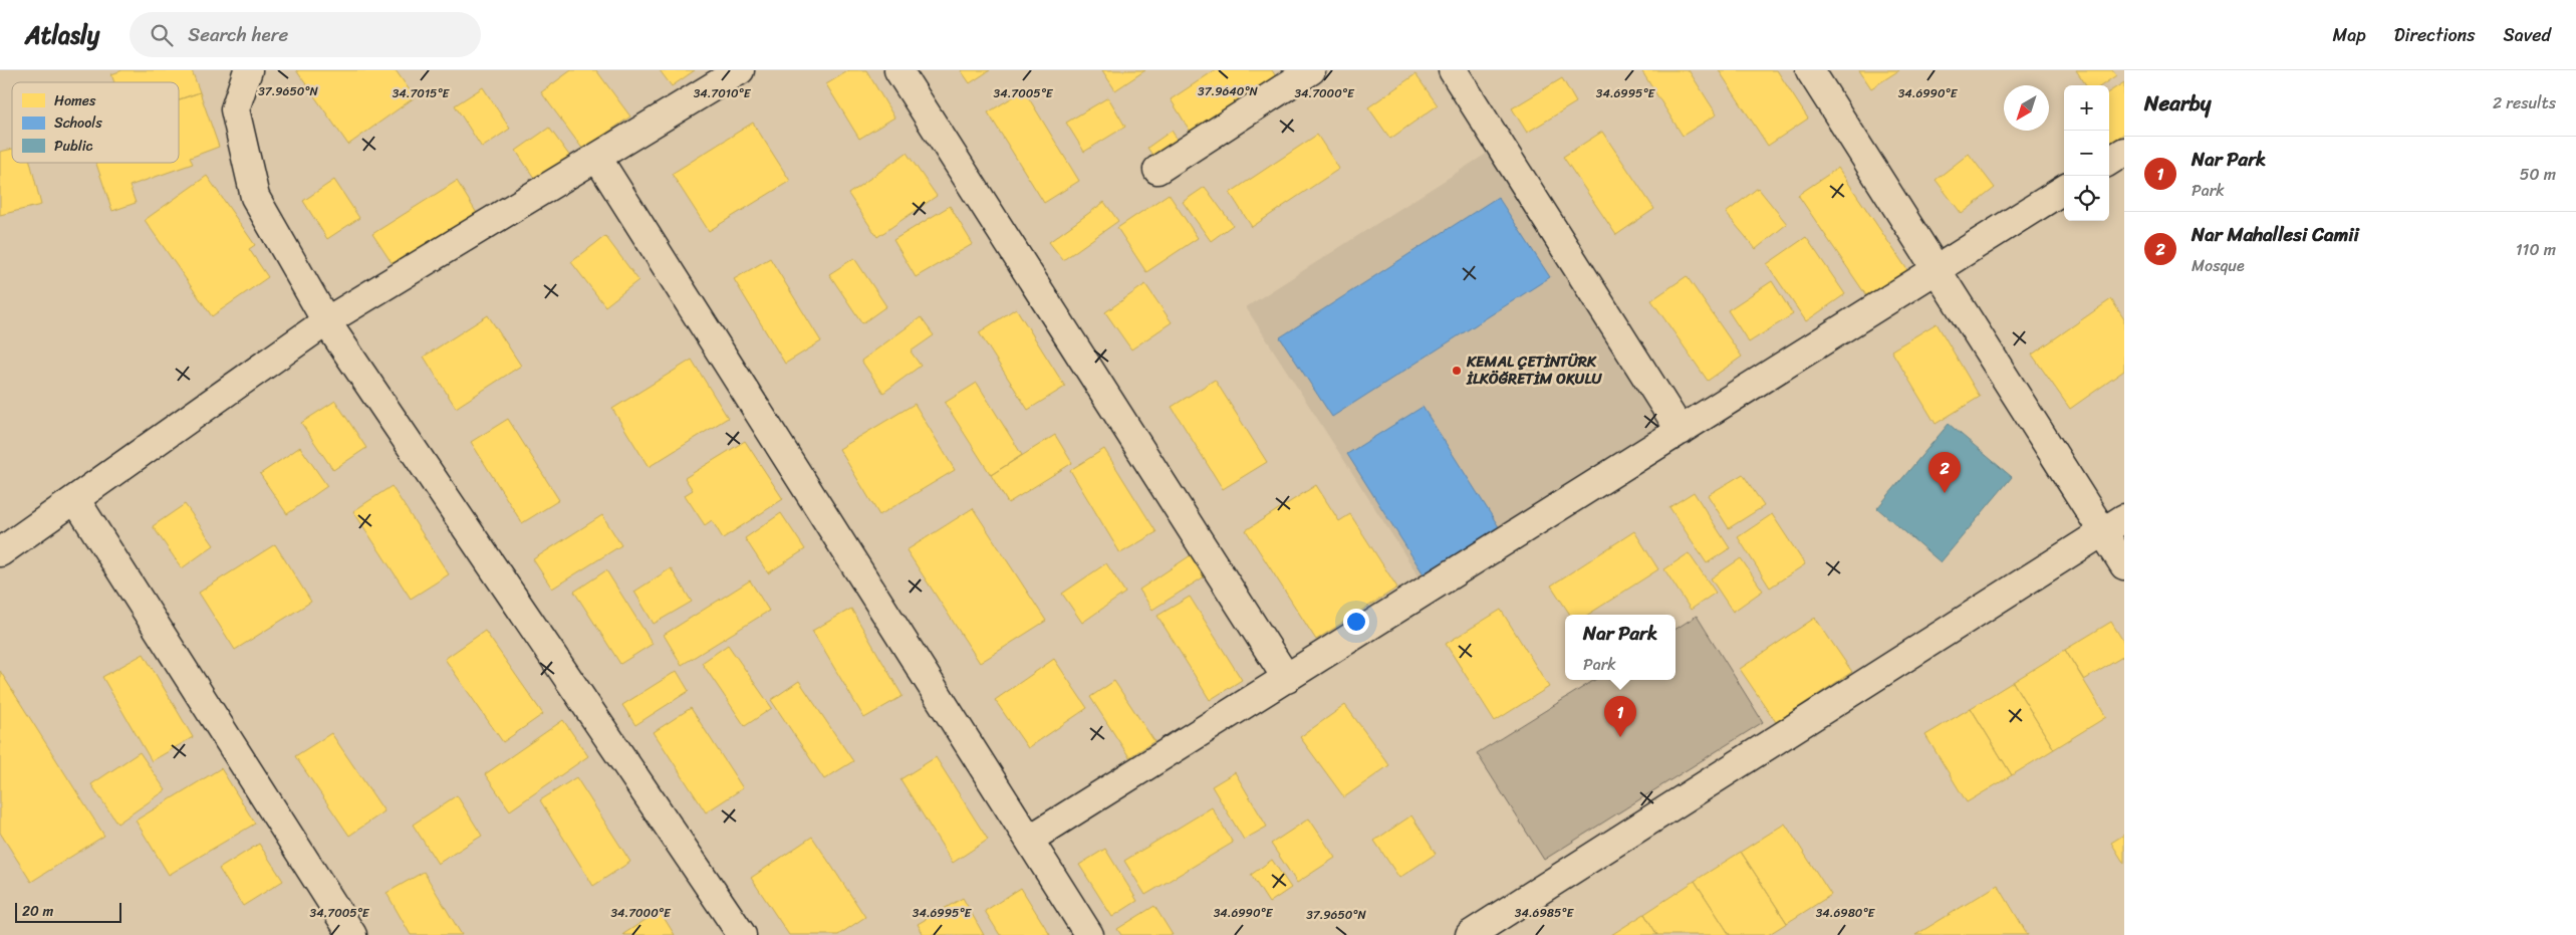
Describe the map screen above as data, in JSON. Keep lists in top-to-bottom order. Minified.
{"places":["KEMAL ÇETİNTÜRK İLKÖĞRETİM OKULU"],"legend":["Homes","Schools","Public"],"scale_bar":"20 m","north":"bottom left","page":{"header":"Atlasly","search":"Search here","nav":["Map","Directions","Saved"],"heading":["Nearby","2 results"],"map_buttons":["+","−"],"list":[{"mark":"1","name":"Nar Park","note":"Park","value":"50 m"},{"mark":"2","name":"Nar Mahallesi Camii","note":"Mosque","value":"110 m"}],"pins":["2","1"],"popup":["Nar Park","Park"],"scale":"20 m"},"coordinates":["37.9650°N","37.9640°N","34.7015°E","34.7010°E","34.7005°E","34.7000°E","34.6995°E","34.6990°E","34.6985°E","34.6980°E"]}
